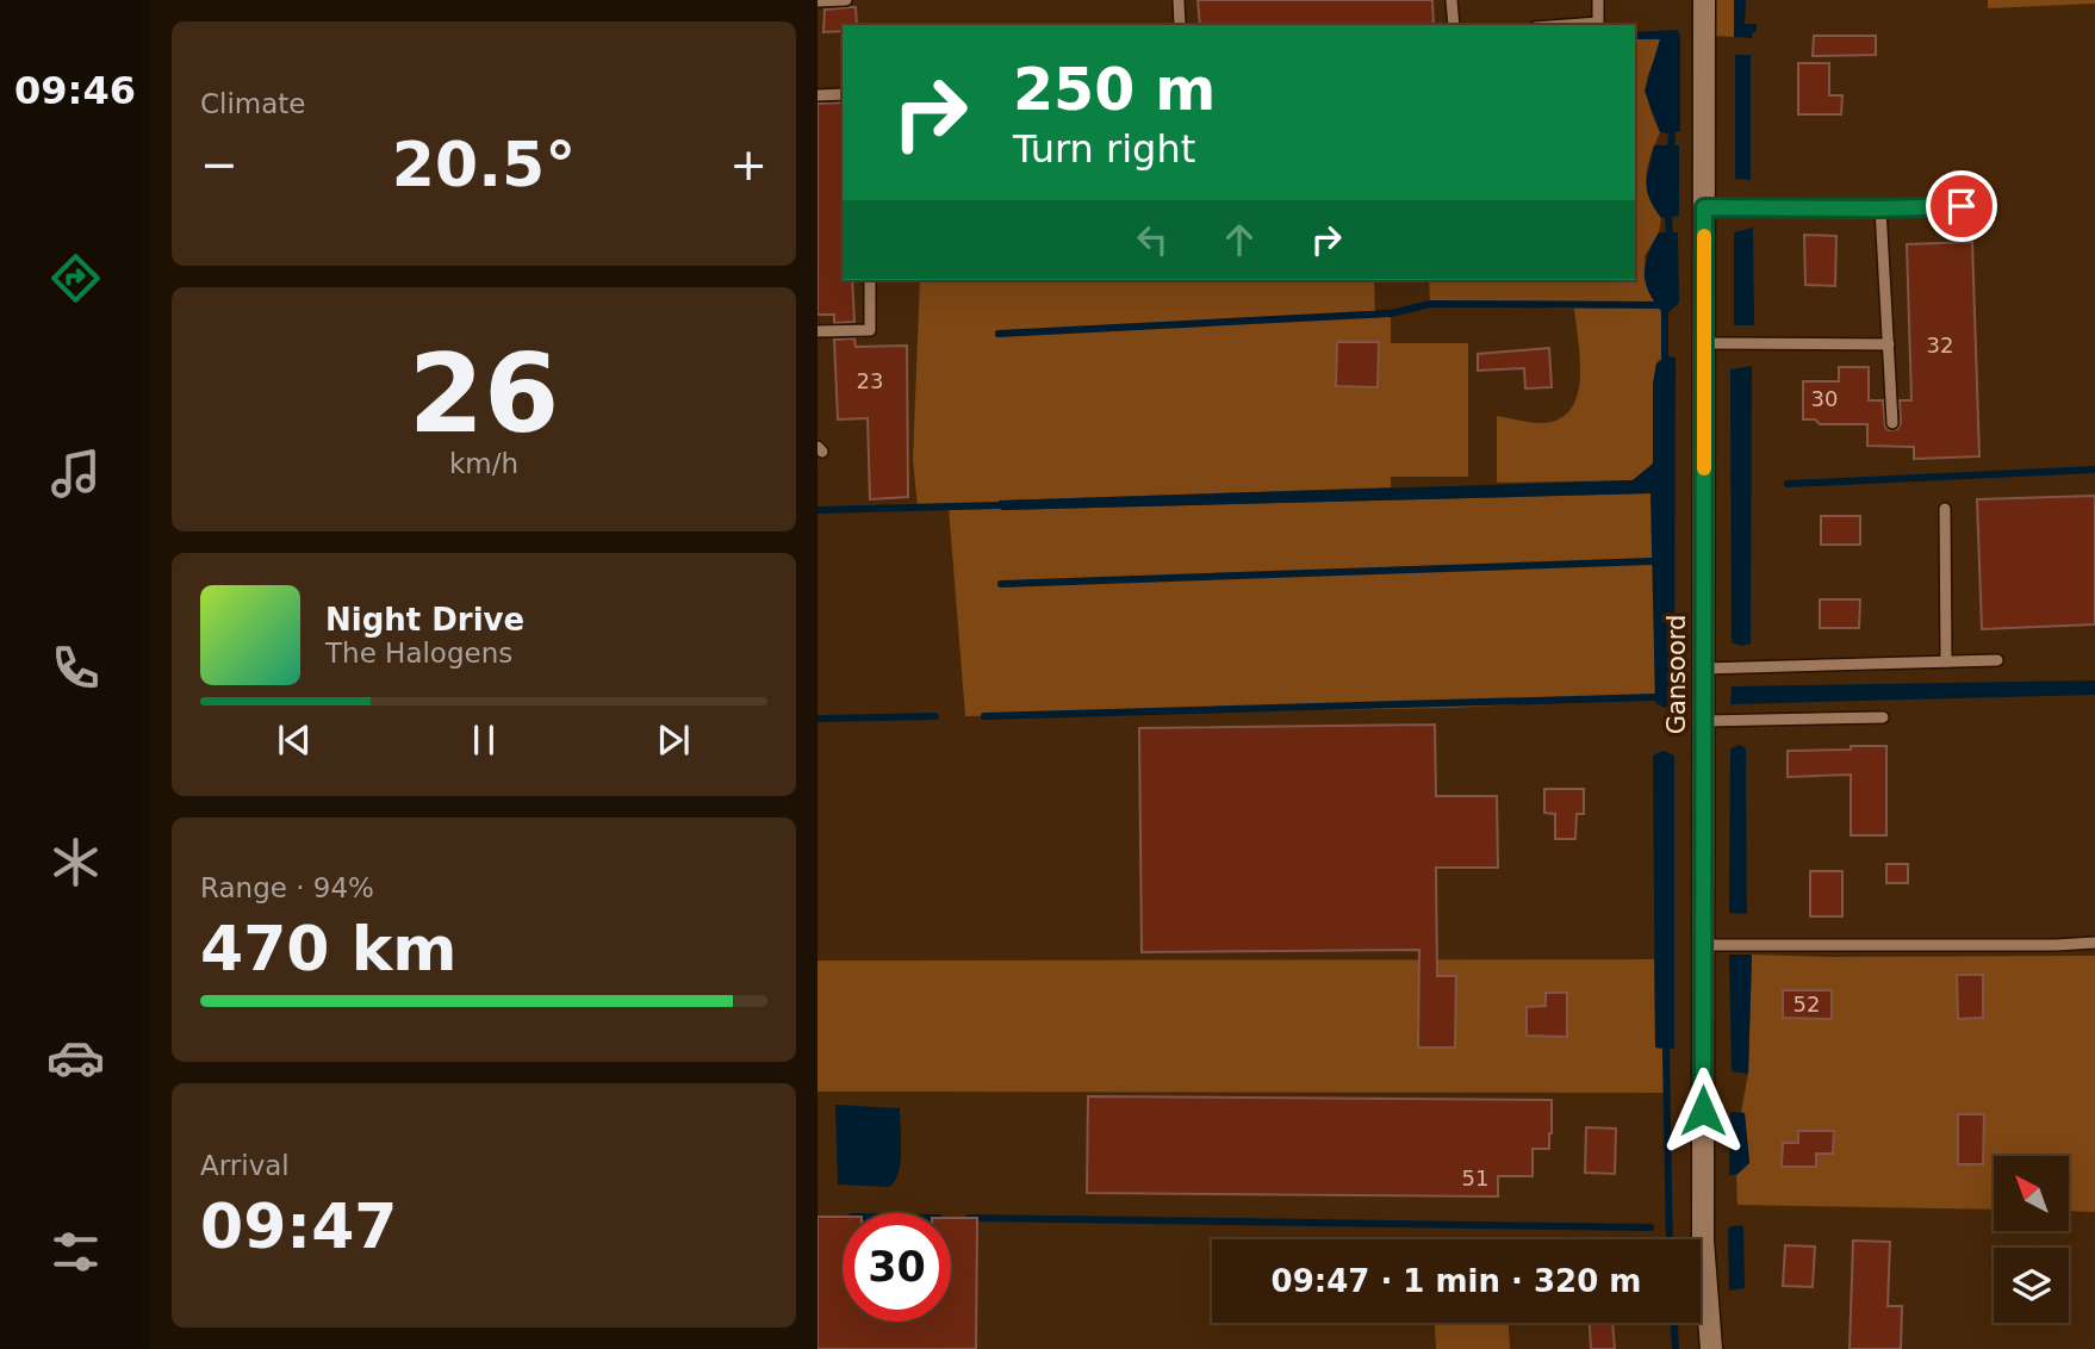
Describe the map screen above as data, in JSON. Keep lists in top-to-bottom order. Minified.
{"streets":{"street":["Gansoord"]},"house_numbers":["32","23","30","52","51"],"north":"top left","page":{"tabs":"09:46","tile":["Climate",["26","km/h"],["Range · 94%","470 km"],["Arrival","09:47"]],"turn":["250 m","Turn right"],"heat":["−","20.5°","+"],"song":["Night Drive","The Halogens"],"limit":"30","trip":"09:47 · 1 min · 320 m"}}
